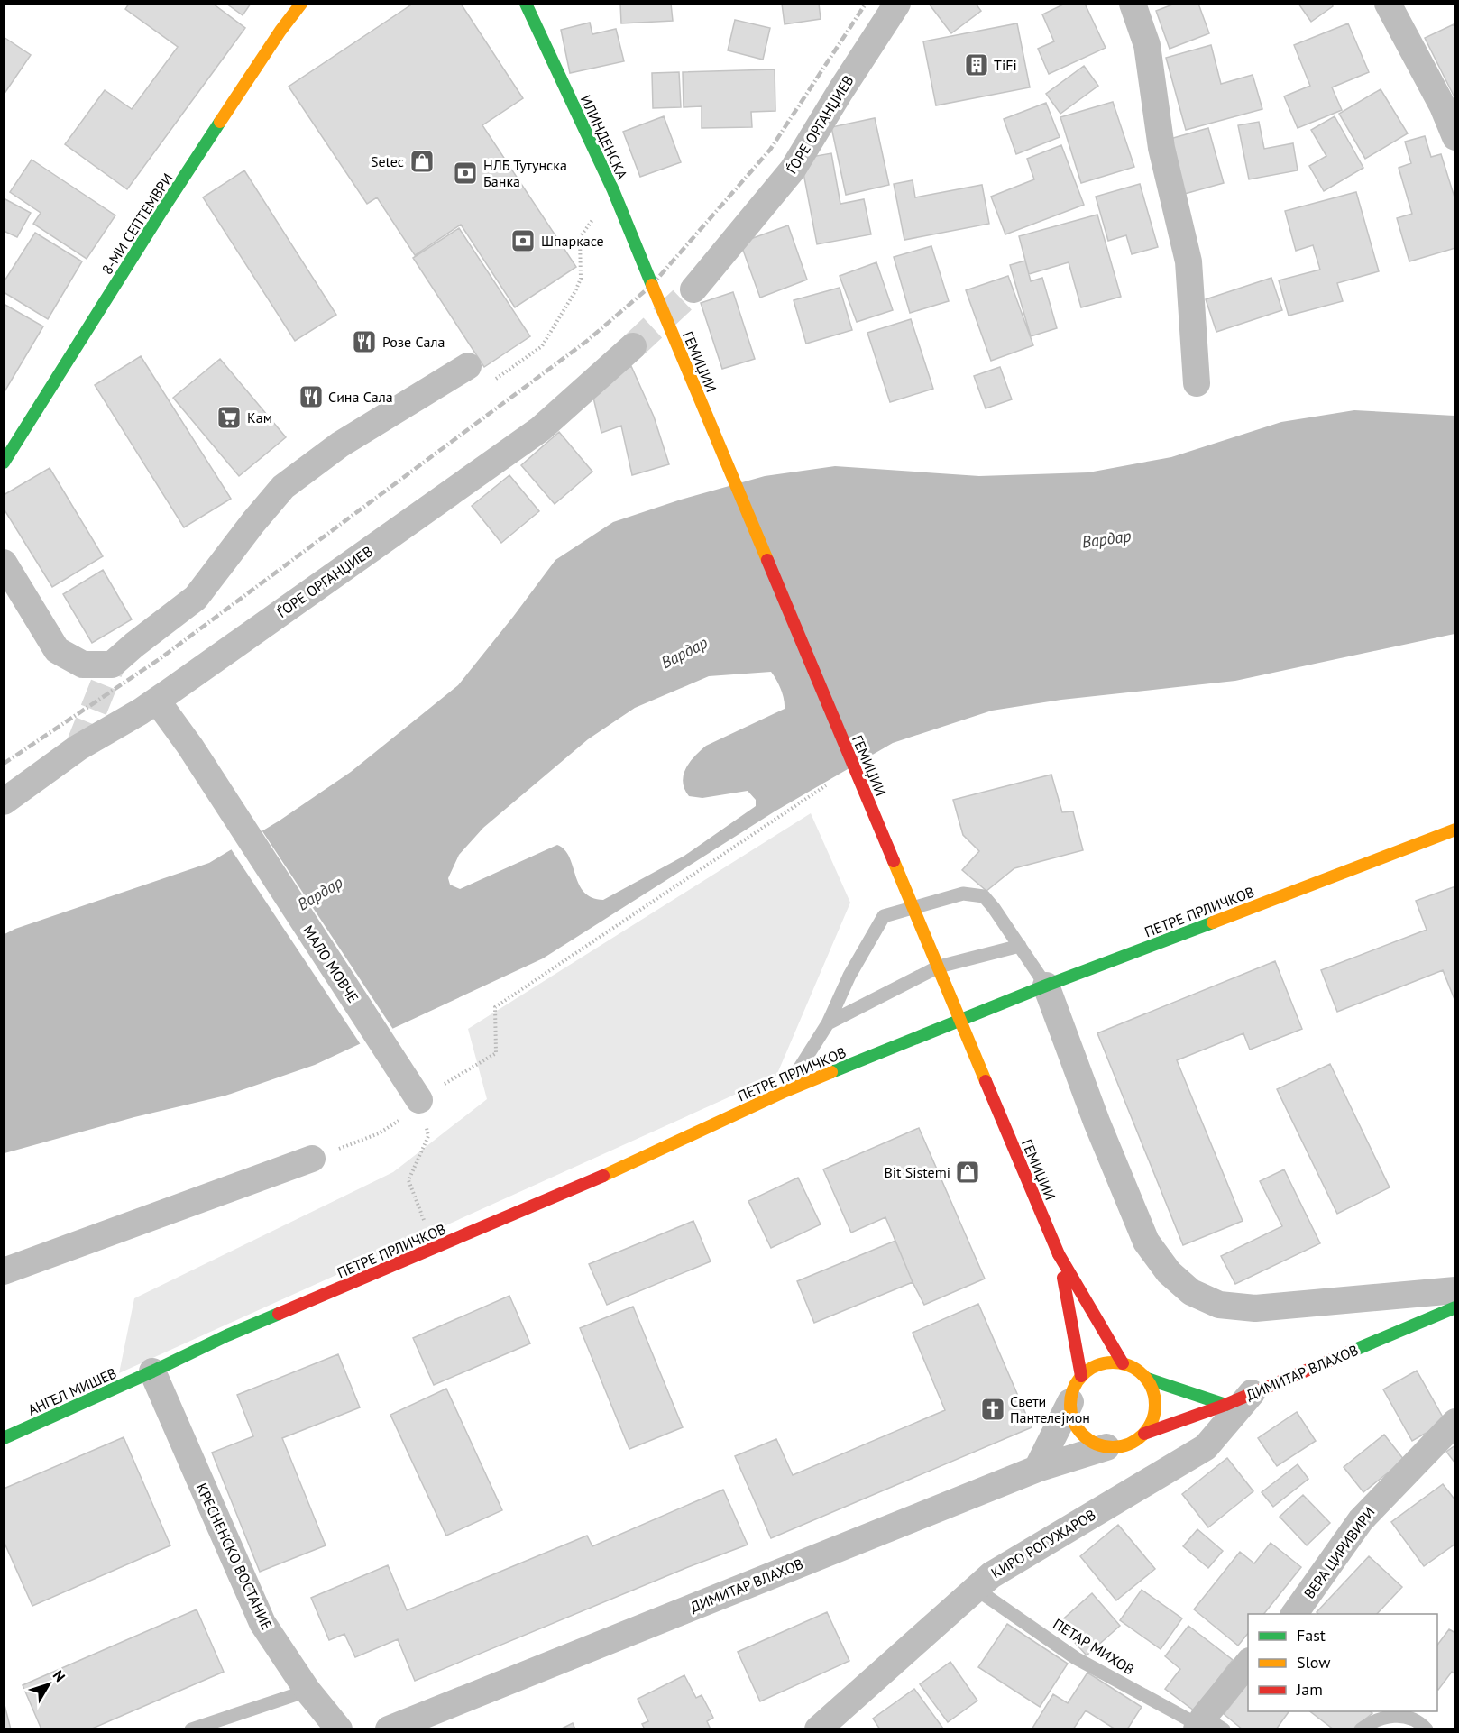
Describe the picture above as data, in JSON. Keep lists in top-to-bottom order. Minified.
{"streets":{"main road":["ИЛИНДЕНСКА","8-МИ СЕПТЕМВРИ","ГЕМИЏИИ","ПЕТРЕ ПРЛИЧКОВ","ДИМИТАР ВЛАХОВ","АНГЕЛ МИШЕВ"],"street":["ЃОРЕ ОРГАНЏИЕВ","МАЛО МОВЧЕ","КИРО РОГУЖАРОВ","ВЕРА ЦИРИВИРИ","КРЕСНЕНСКО ВОСТАНИЕ"],"lane":["ПЕТАР МИХОВ"]},"crossings":[["ЃОРЕ ОРГАНЏИЕВ","МАЛО МОВЧЕ"],["ИЛИНДЕНСКА","ГЕМИЏИИ"],["ПЕТРЕ ПРЛИЧКОВ","АНГЕЛ МИШЕВ"],["ПЕТРЕ ПРЛИЧКОВ","КРЕСНЕНСКО ВОСТАНИЕ"],["ДИМИТАР ВЛАХОВ","КИРО РОГУЖАРОВ"],["АНГЕЛ МИШЕВ","КРЕСНЕНСКО ВОСТАНИЕ"],["КИРО РОГУЖАРОВ","ПЕТАР МИХОВ"]],"water":["Вардар"],"places":{"building":["TiFi"],"shop":["Setec","Bit Sistemi"],"bank":["НЛБ Тутунска Банка","Шпаркасе"],"restaurant":["Розе Сала","Сина Сала"],"supermarket":["Кам"],"church":["Свети Пантелејмон"]},"legend":["Fast","Slow","Jam"],"north":"top right"}
